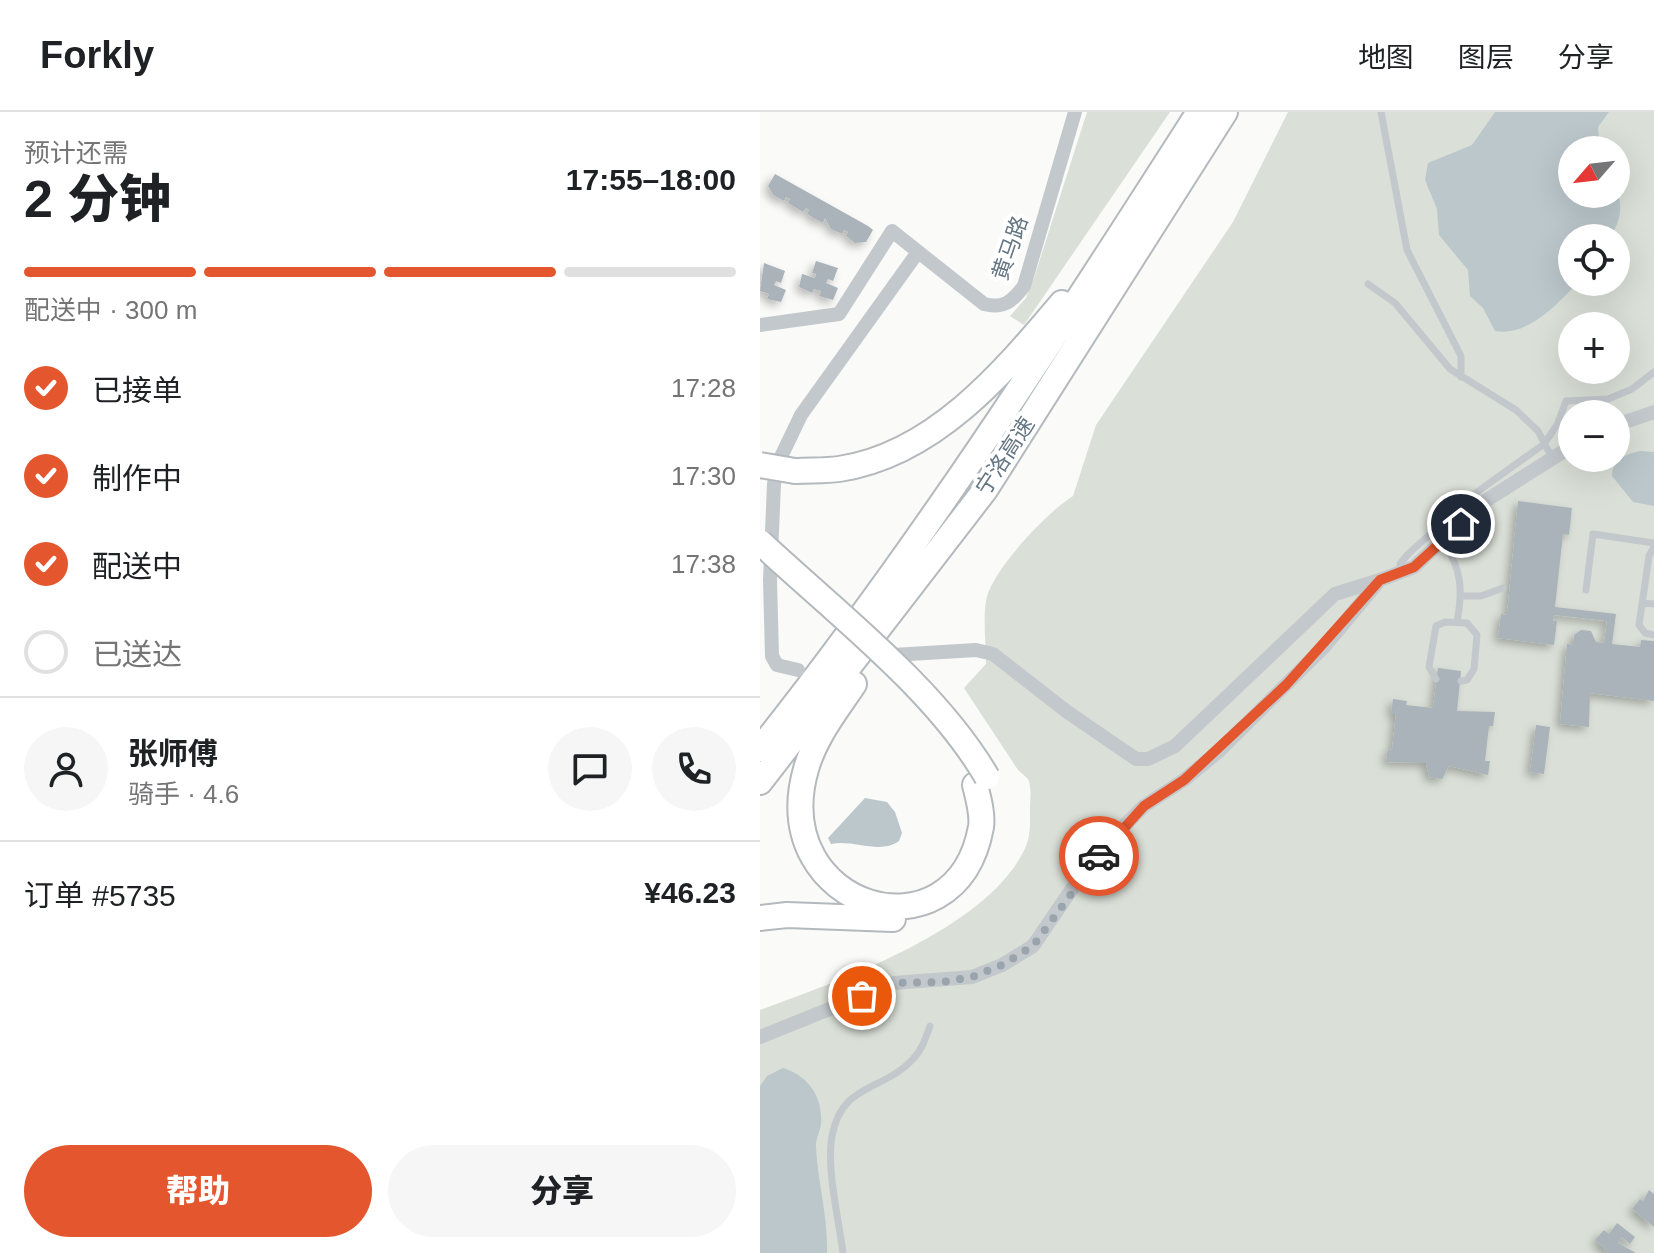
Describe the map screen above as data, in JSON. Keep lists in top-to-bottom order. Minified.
{"streets":{"highway":["宁洛高速"],"street":["黄马路"]},"north":"bottom left","page":{"header":"Forkly","nav":["地图","图层","分享"],"heading":["2 分钟","预计还需","17:55–18:00"],"panel":["张师傅","骑手 · 4.6","订单 #5735","¥46.23"],"map_buttons":["+","−"],"bar":"配送中 · 300 m","list":[["已接单","17:28"],["制作中","17:30"],["配送中","17:38"],"已送达"],"buttons":["帮助","分享"]}}
